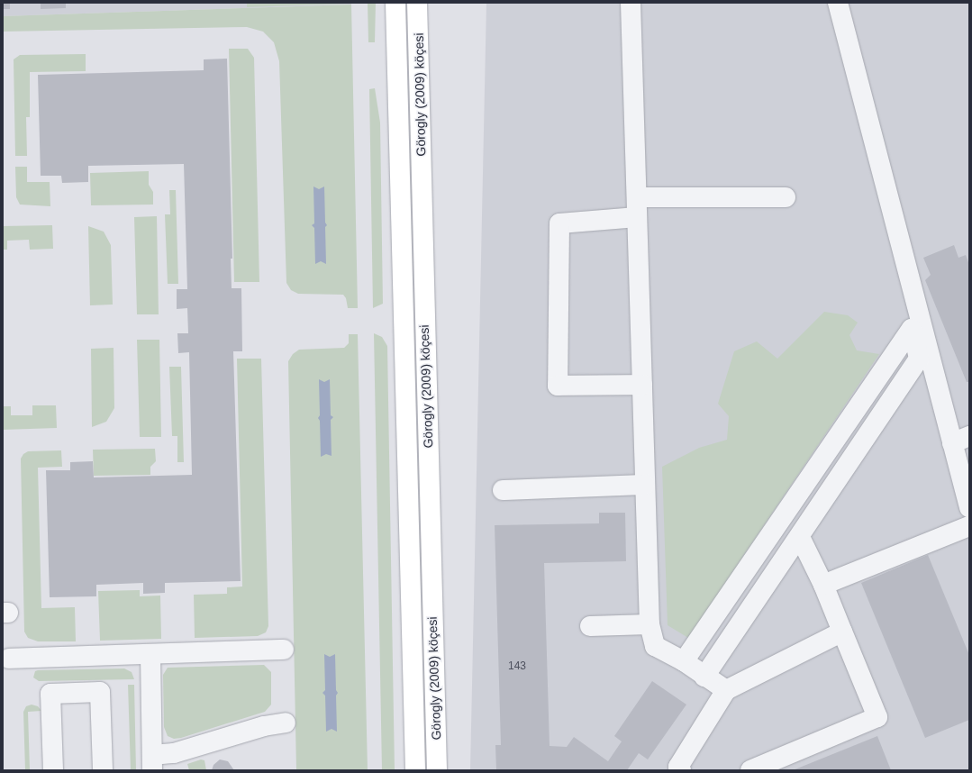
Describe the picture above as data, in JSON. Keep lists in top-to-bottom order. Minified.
{"streets":{"main road":["Görogly (2009) köçesi"]},"house_numbers":["143"]}
